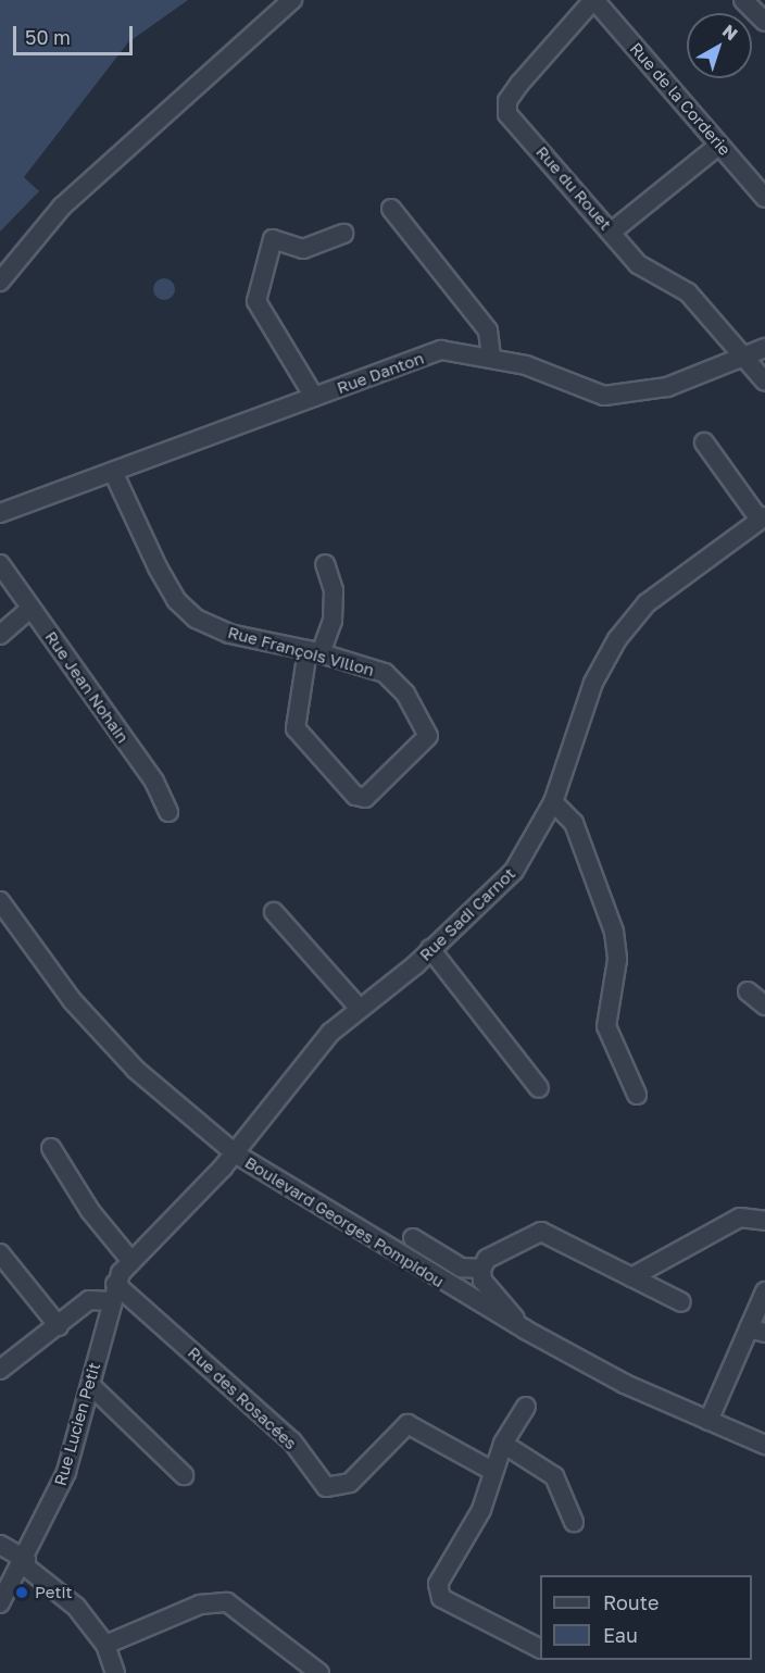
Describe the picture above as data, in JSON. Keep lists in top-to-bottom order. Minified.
{"streets":{"street":["Rue de la Corderie","Rue du Rouet","Rue Danton","Rue François Villon","Rue Jean Nohain","Rue Sadi Carnot","Boulevard Georges Pompidou","Rue des Rosacées","Rue Lucien Petit"]},"crossings":[["Rue de la Corderie","Rue du Rouet"],["Rue du Rouet","Rue Danton"],["Rue Danton","Rue François Villon"],["Rue Sadi Carnot","Boulevard Georges Pompidou"],["Rue Sadi Carnot","Rue des Rosacées"],["Rue Sadi Carnot","Rue Lucien Petit"],["Rue des Rosacées","Rue Lucien Petit"]],"places":["Petit"],"legend":["Route","Eau"],"scale_bar":"50 m","north":"top right"}
